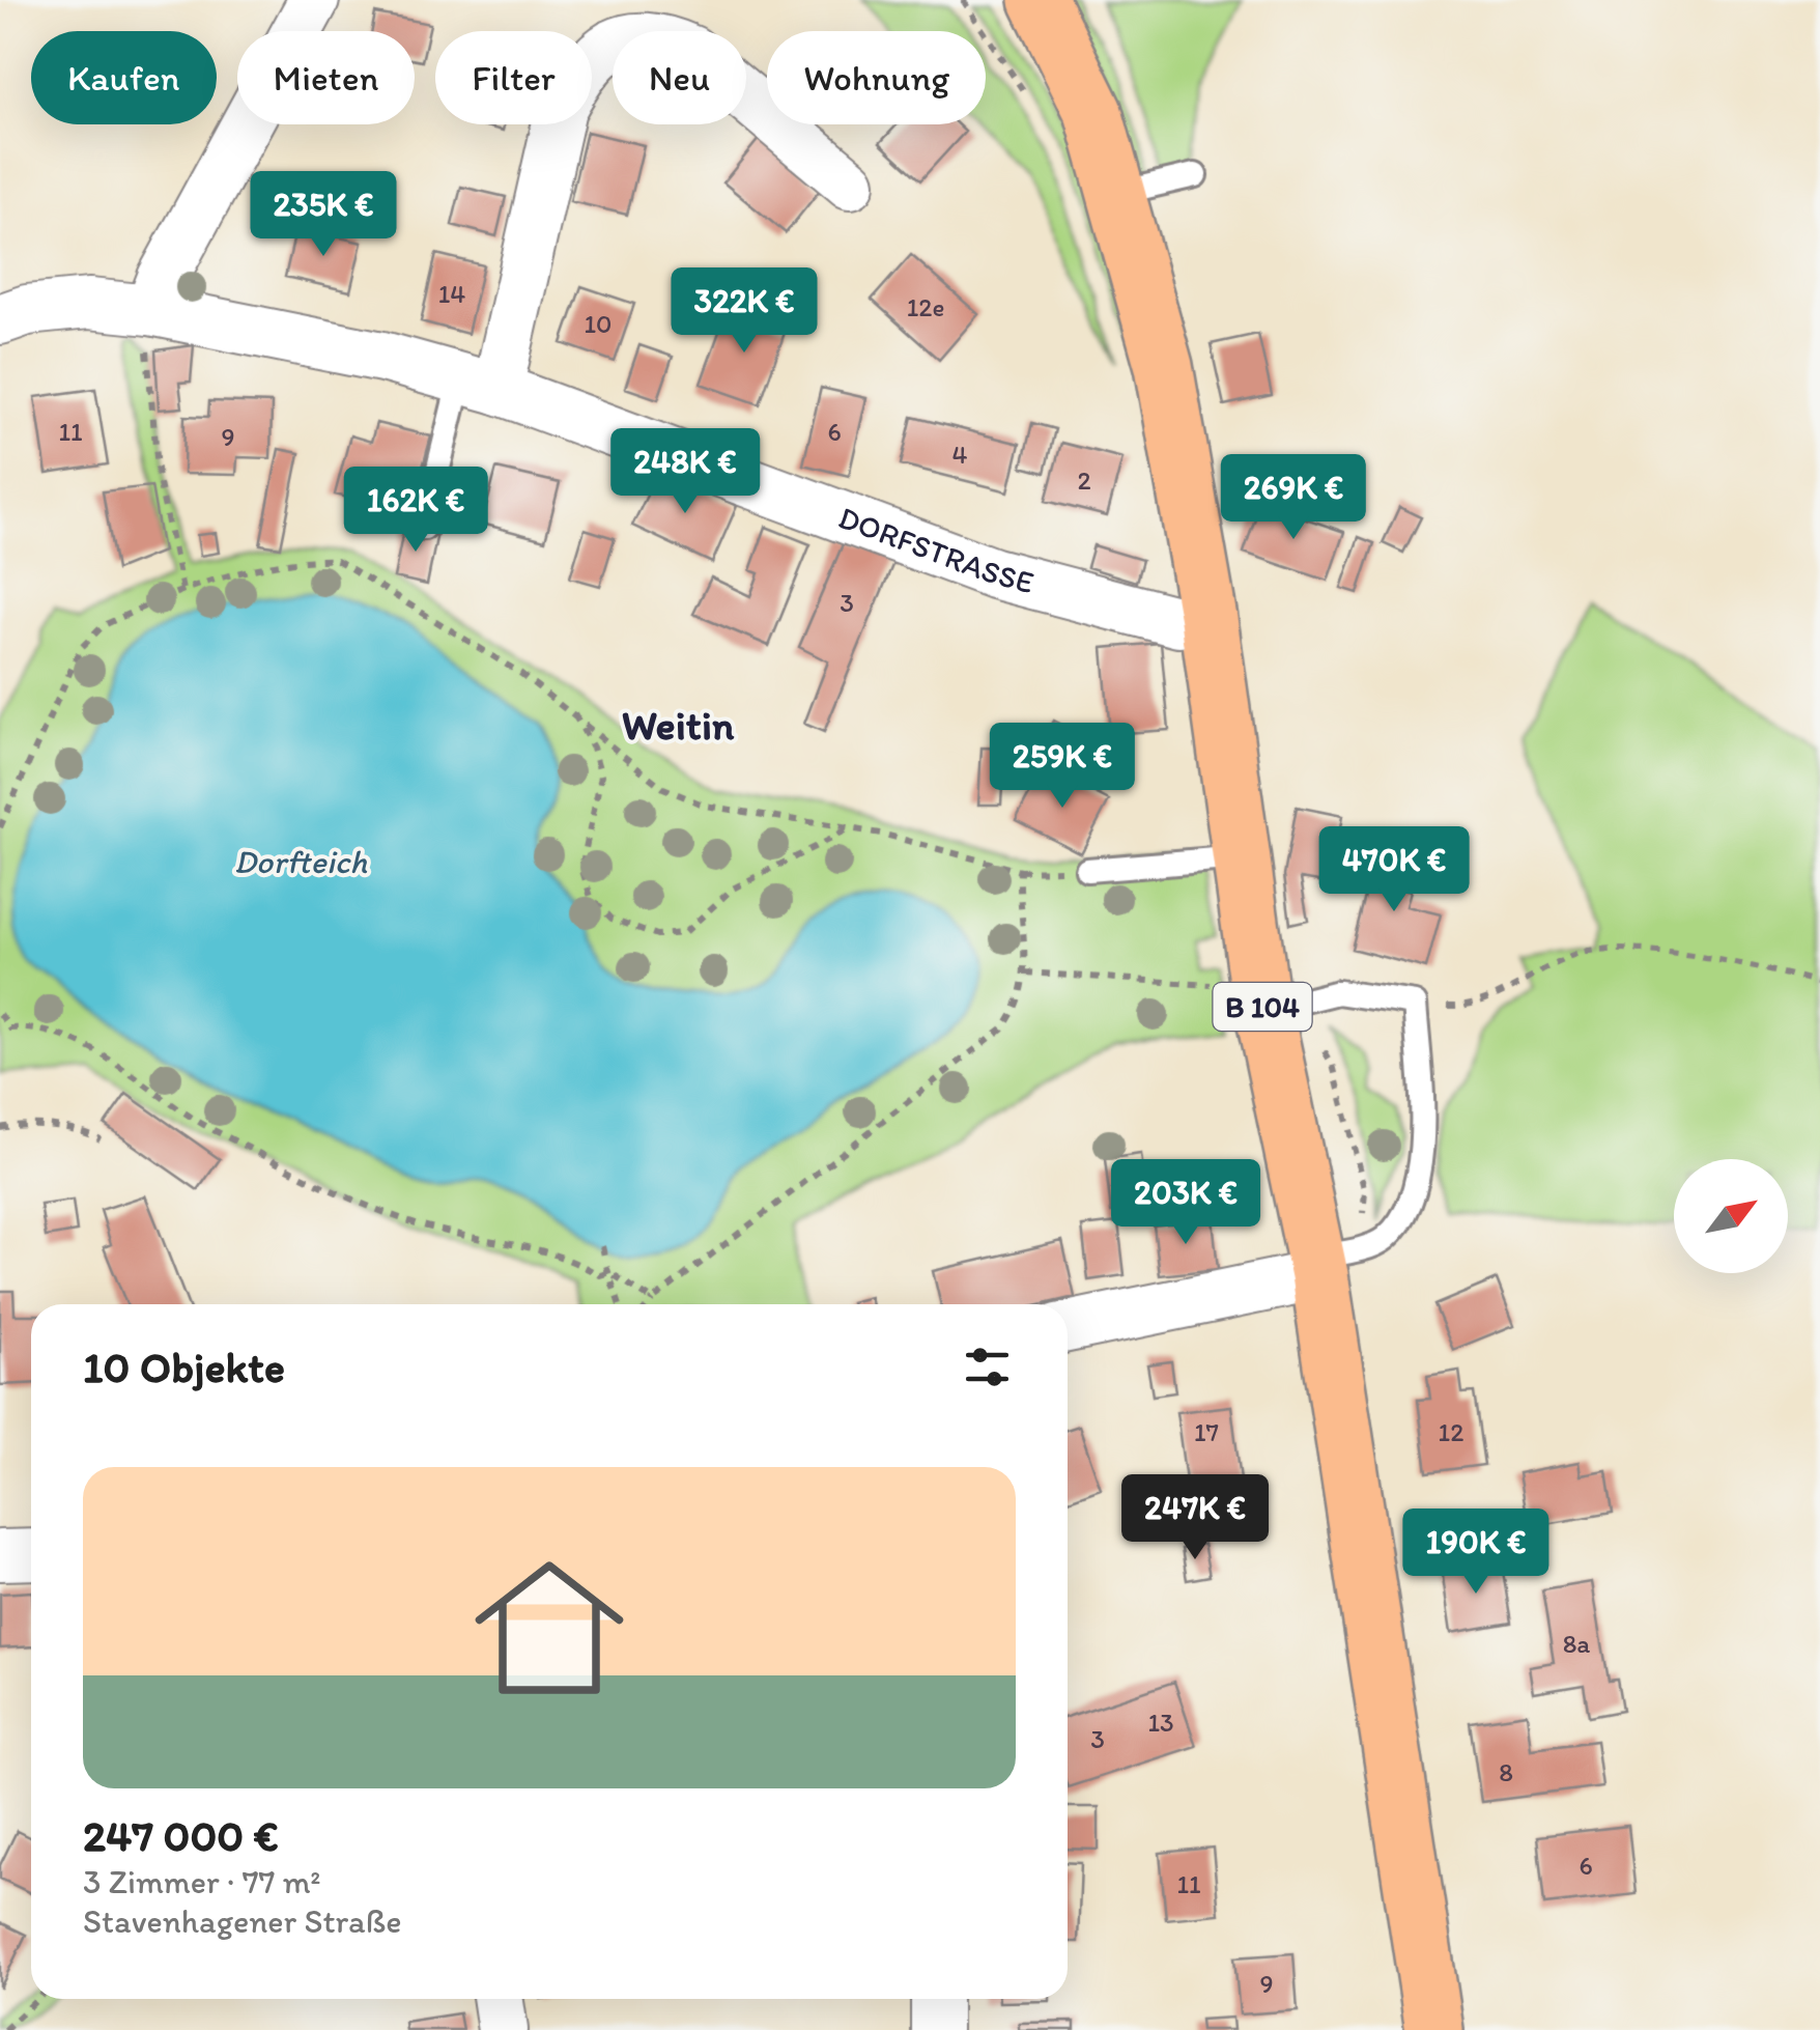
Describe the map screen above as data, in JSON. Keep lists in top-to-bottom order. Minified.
{"streets":{"main road":["B 104"],"street":["DORFSTRASSE"]},"crossings":[["DORFSTRASSE","B 104"]],"districts":["Weitin"],"water":["Dorfteich"],"house_numbers":["14","12e","10","11","6","9","4","2","3","17","12","8a","13","3","8","6","11","9"],"north":"top right","page":{"chip":["Kaufen","Mieten","Filter","Neu","Wohnung"],"price":["235K €","322K €","248K €","269K €","162K €","259K €","470K €","203K €","247K €","190K €"],"heading":"10 Objekte","list":[{"name":"247 000 €","note":"3 Zimmer · 77 m² · Stavenhagener Straße"}]}}
